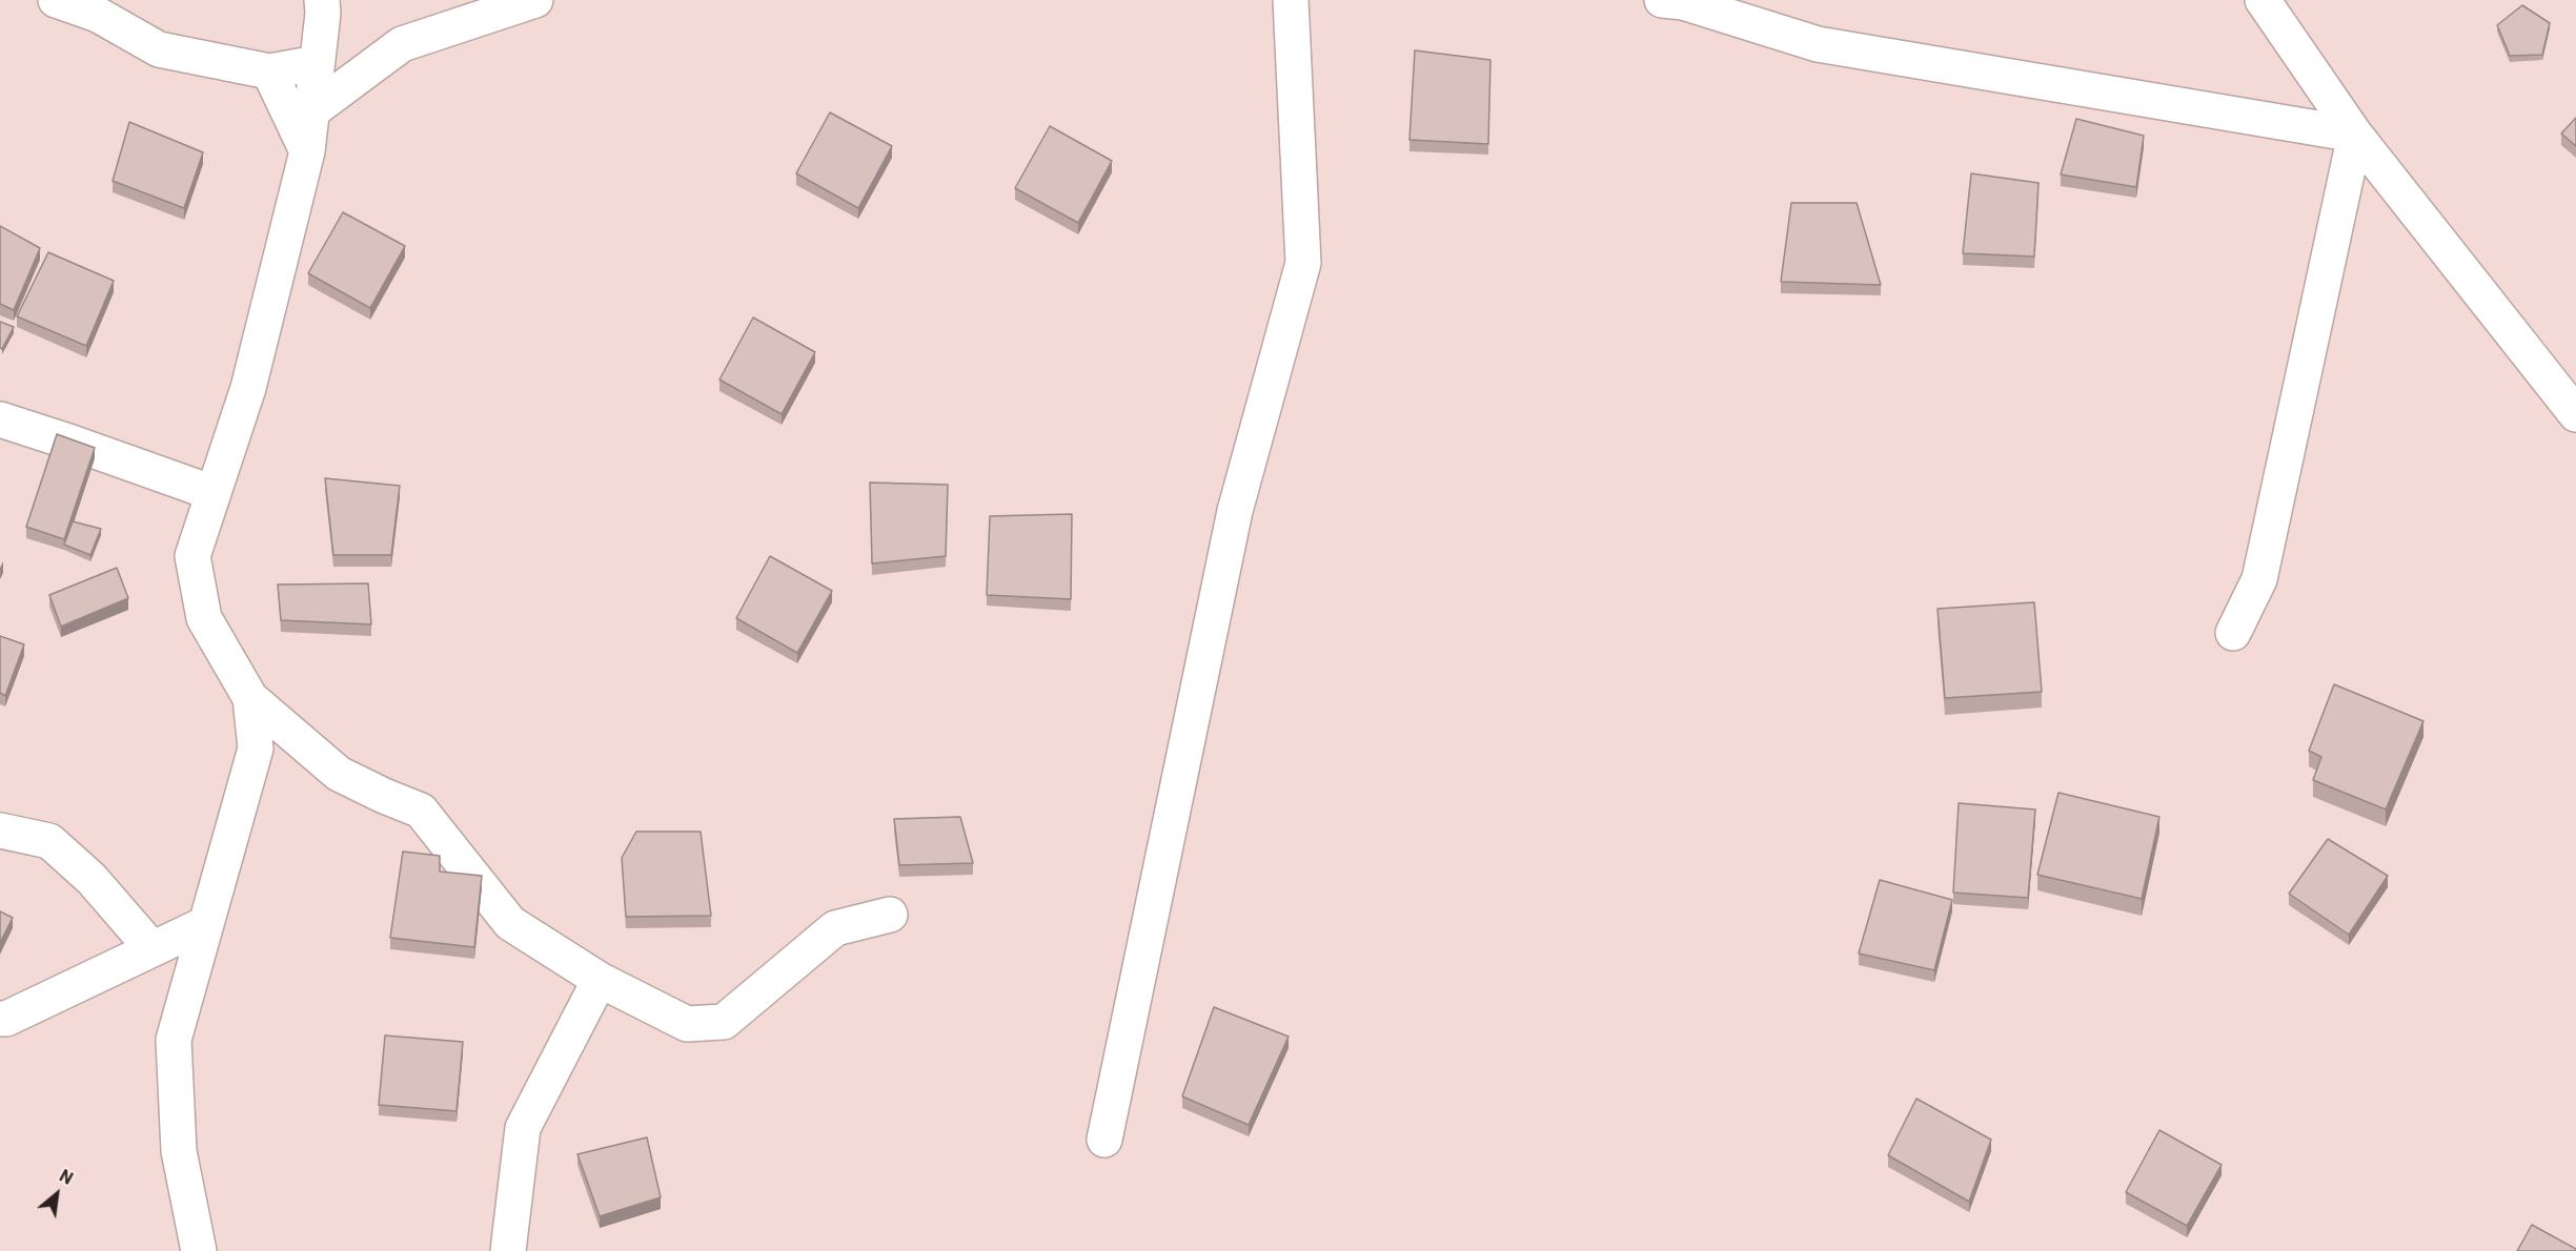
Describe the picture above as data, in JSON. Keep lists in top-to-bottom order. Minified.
{"north":"top right"}
